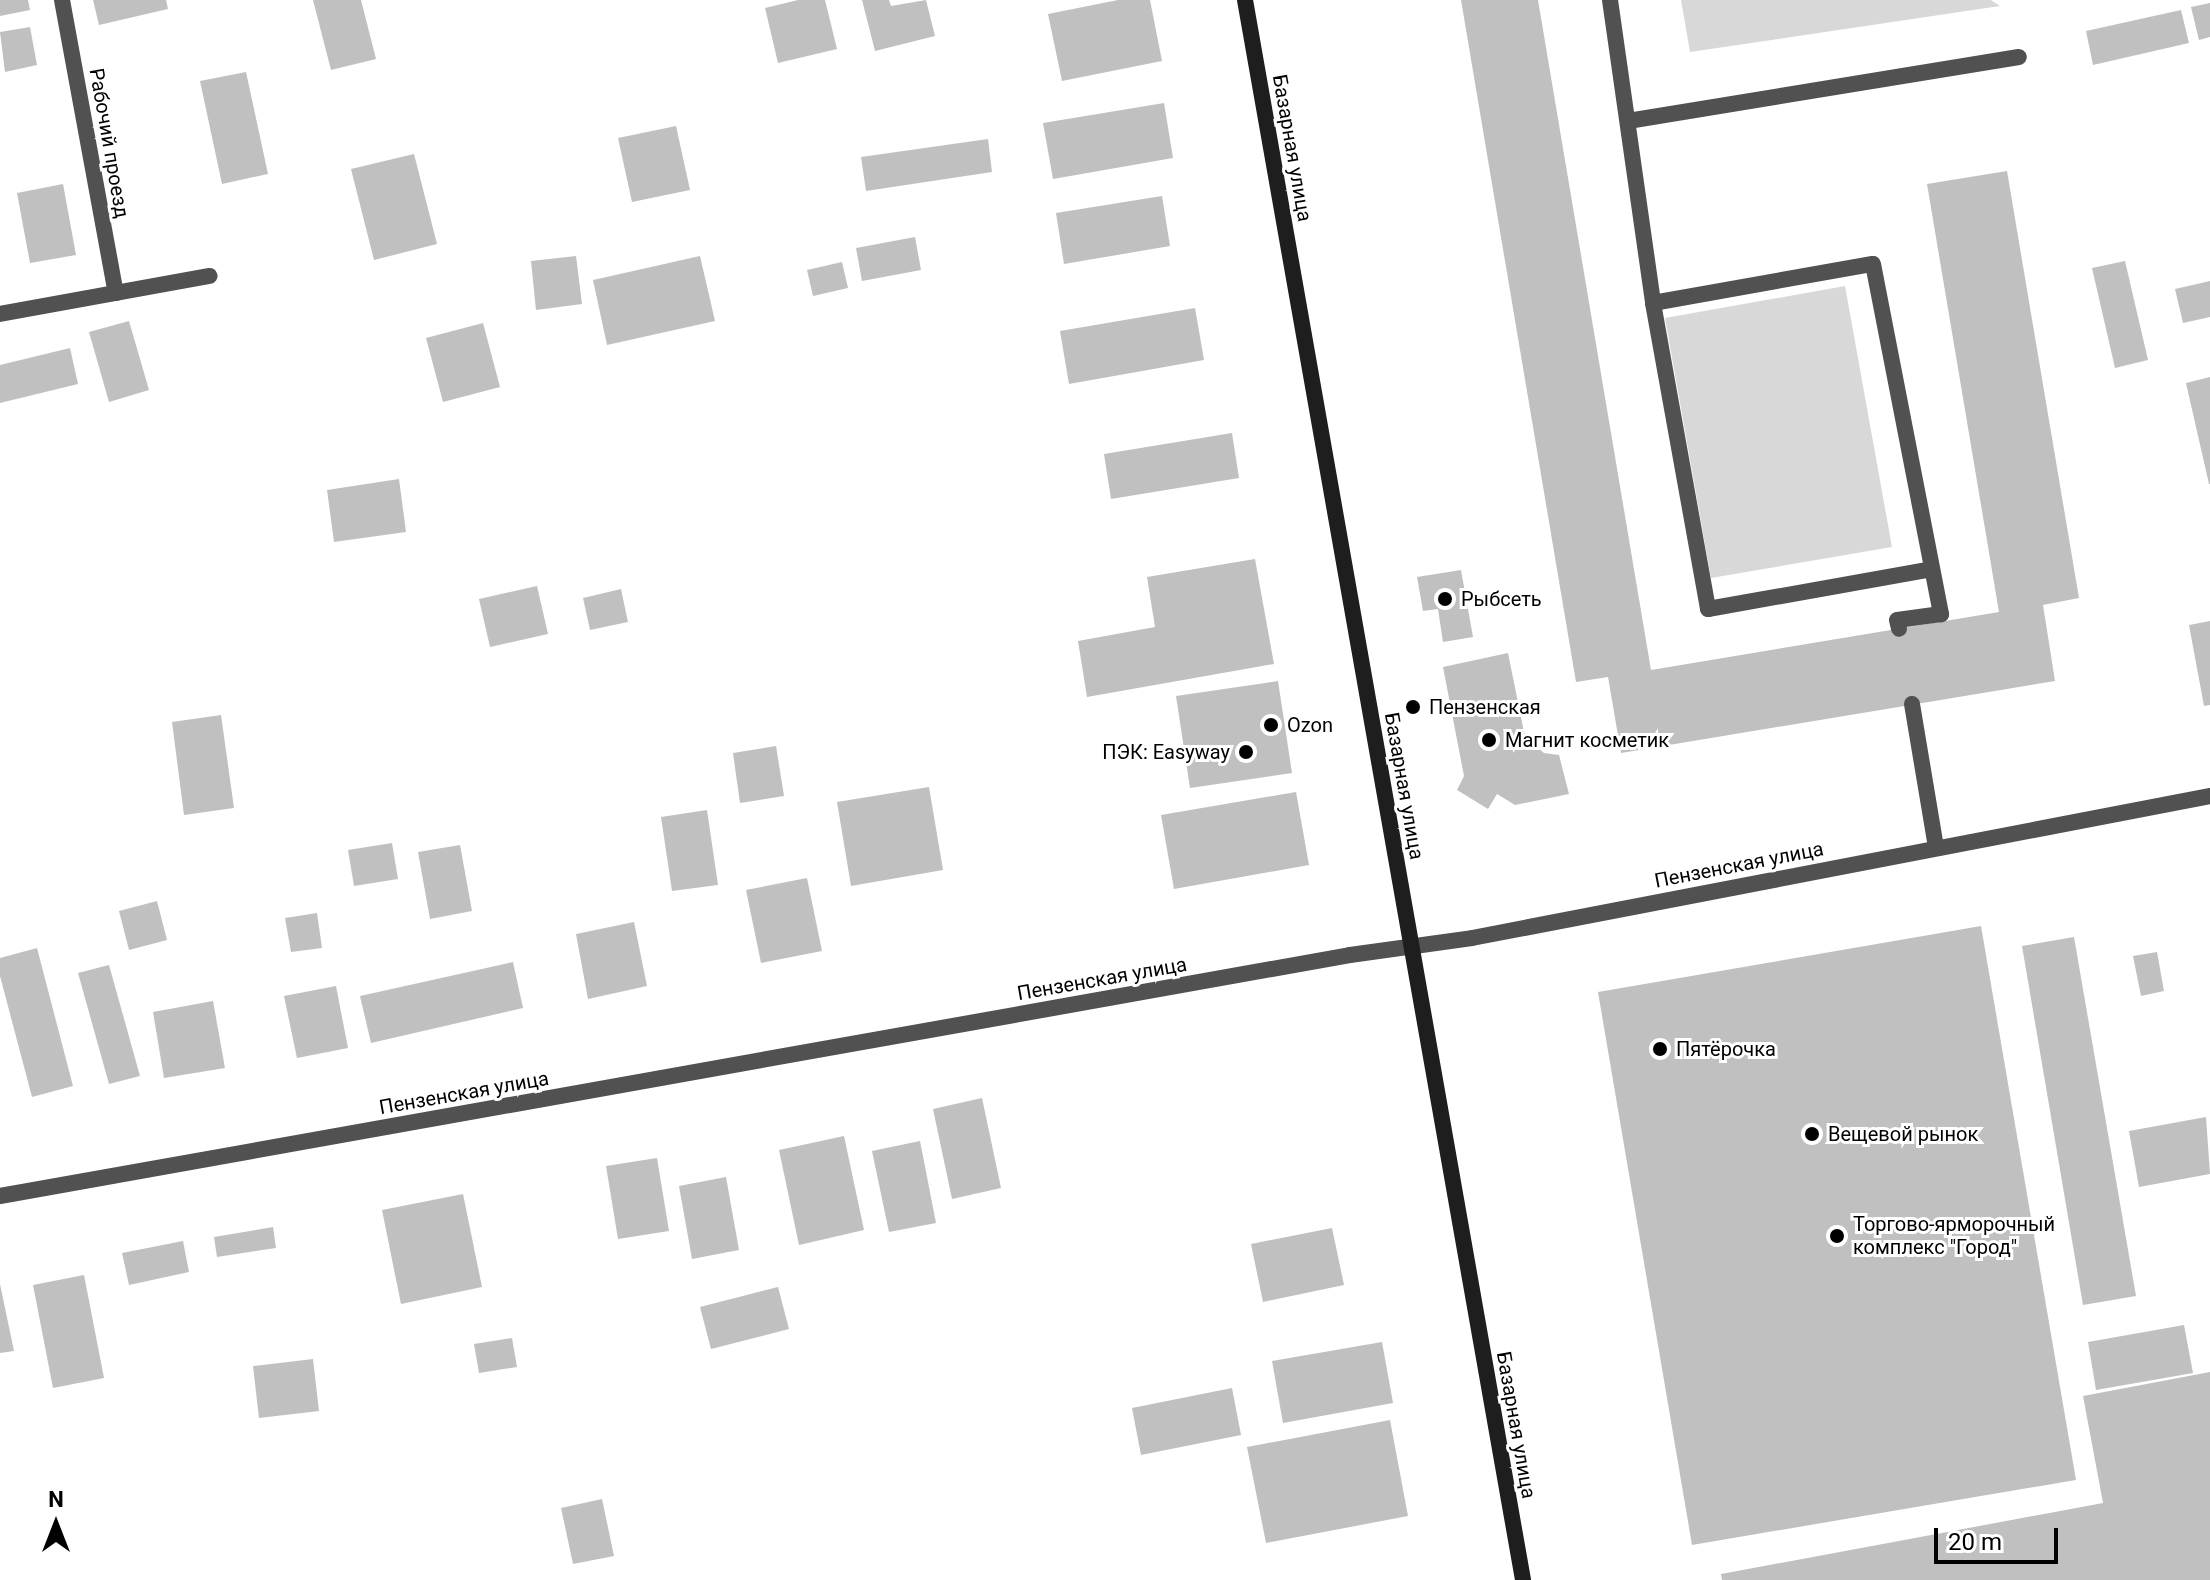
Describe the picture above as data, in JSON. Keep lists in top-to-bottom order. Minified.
{"streets":{"main road":["Базарная улица"],"street":["Рабочий проезд","Пензенская улица"]},"crossings":[["Базарная улица","Пензенская улица"]],"places":["Рыбсеть","Пензенская","Ozon","Магнит косметик","ПЭК: Easyway","Пятёрочка","Вещевой рынок","Торгово-ярморочный комплекс \"Город\""],"scale_bar":"20 m","north":"top"}
